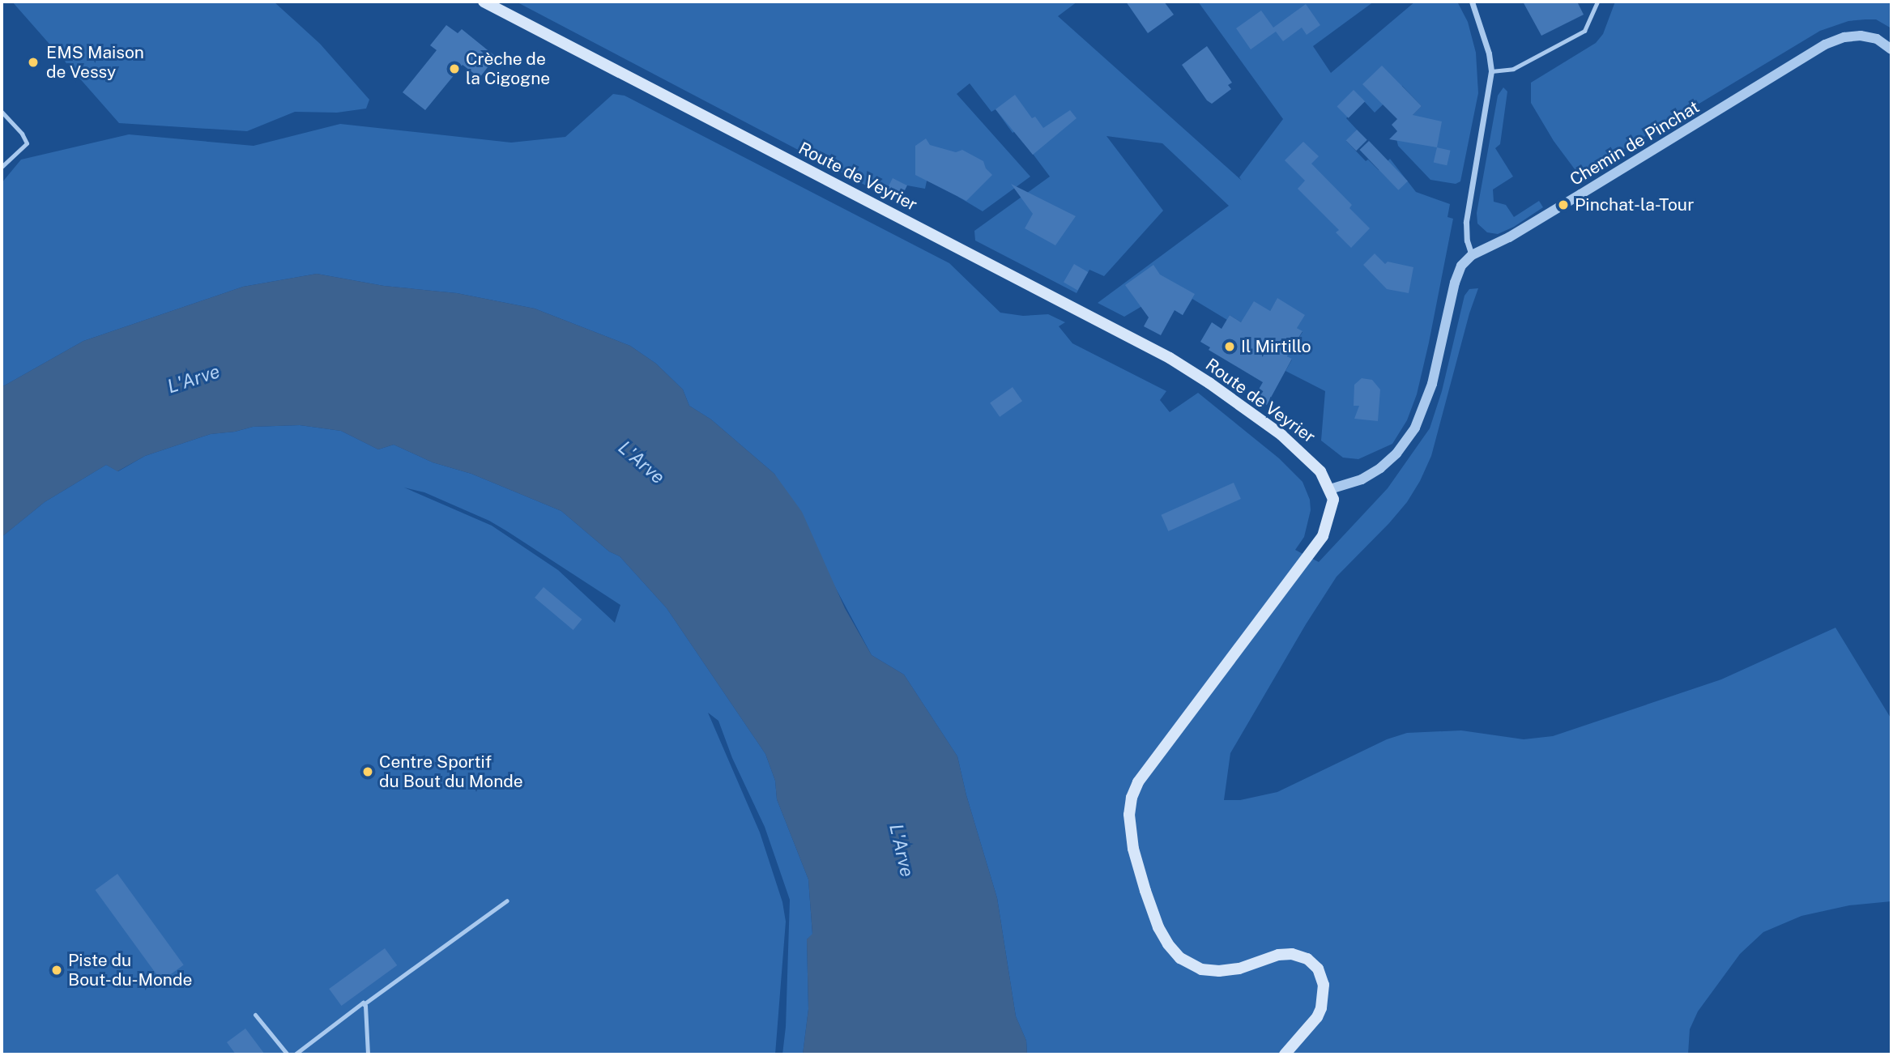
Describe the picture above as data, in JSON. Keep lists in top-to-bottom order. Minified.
{"streets":{"main road":["Route de Veyrier"],"street":["Chemin de Pinchat"]},"water":["L'Arve"],"places":["EMS Maison de Vessy","Crèche de la Cigogne","Pinchat-la-Tour","Il Mirtillo","Centre Sportif du Bout du Monde","Piste du Bout-du-Monde"]}
